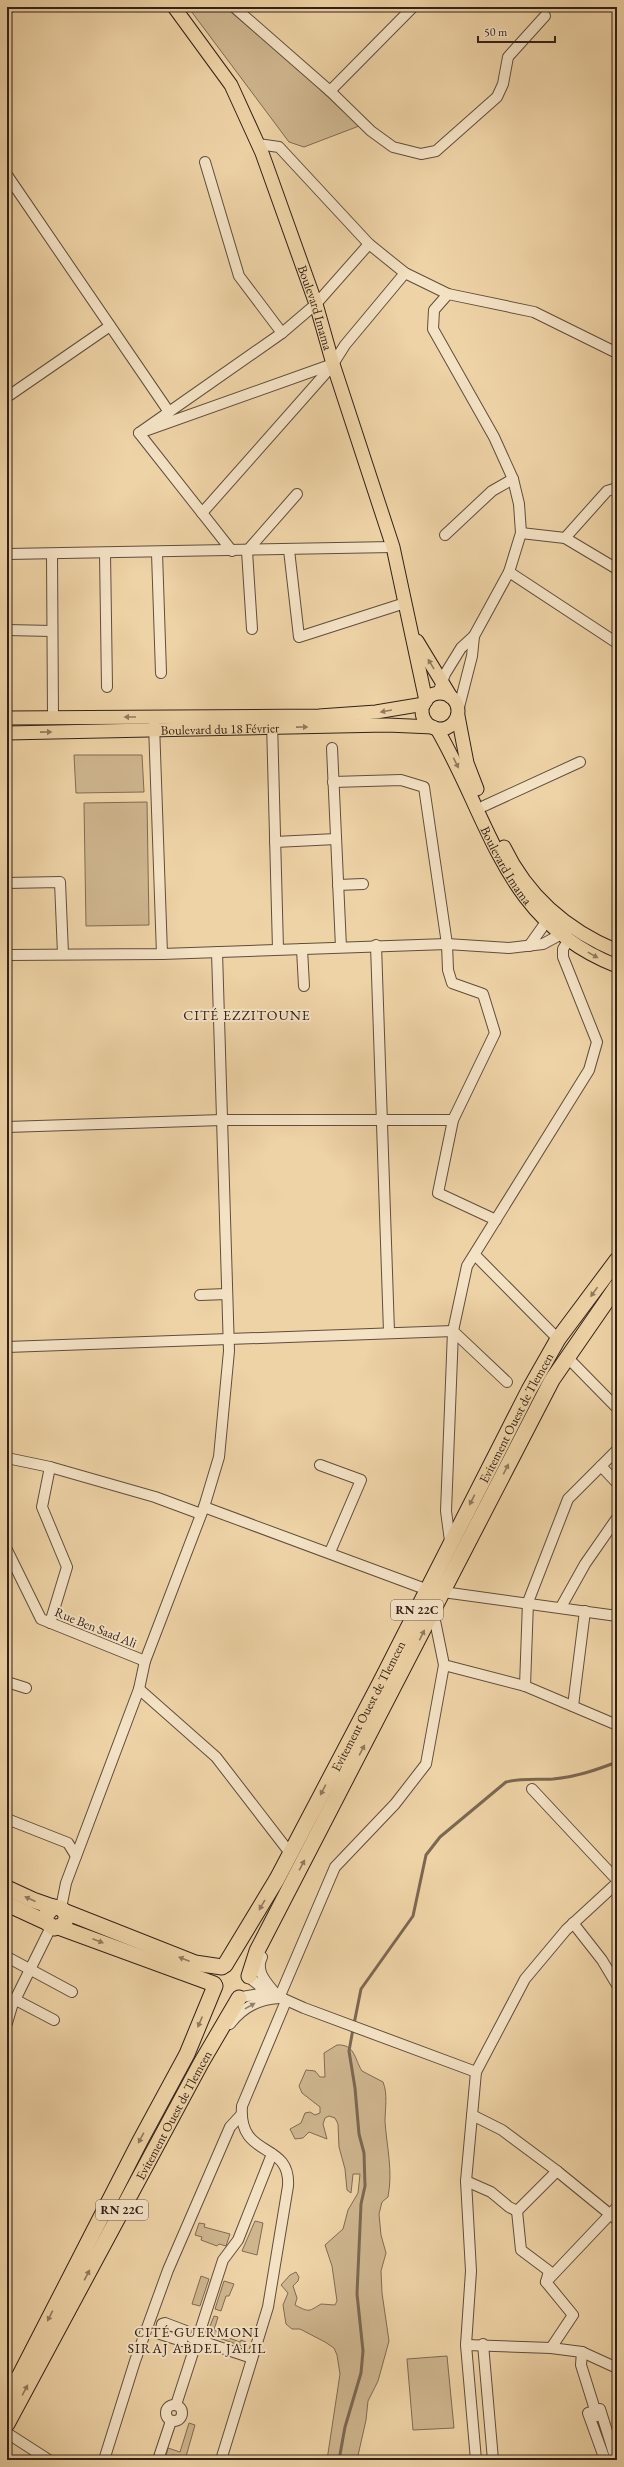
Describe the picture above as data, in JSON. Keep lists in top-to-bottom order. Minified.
{"streets":{"highway":["Evitement Ouest de Tlemcen","RN 22C"],"main road":["Boulevard Imama","Boulevard du 18 Février"],"street":["Rue Ben Saad Ali"]},"crossings":[["Boulevard Imama","Boulevard du 18 Février"]],"districts":["CITÉ EZZITOUNE","CITÉ GUERMONI SIRAJ ABDEL JALIL"],"scale_bar":"50 m"}
